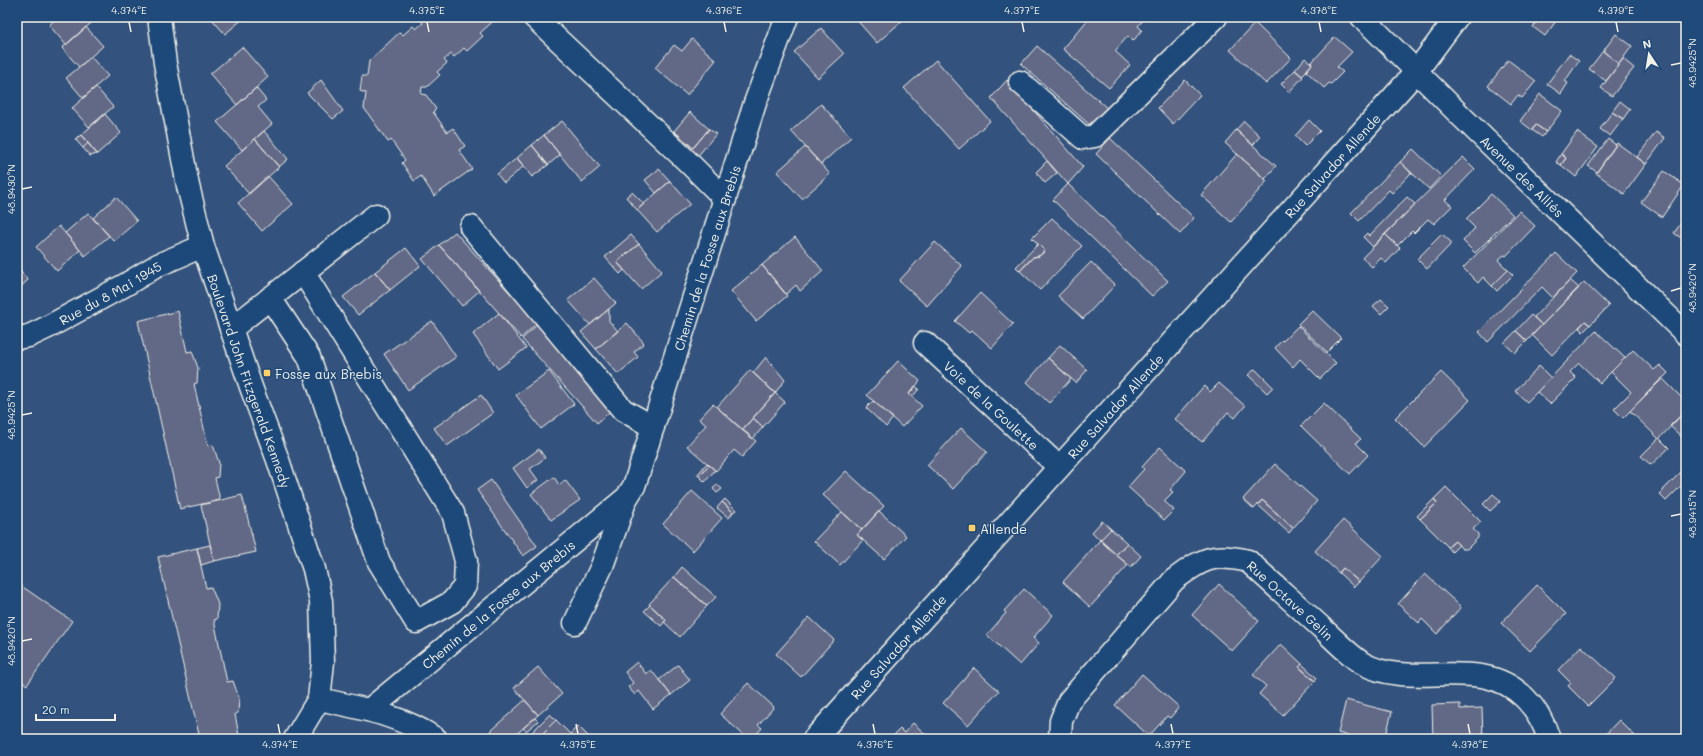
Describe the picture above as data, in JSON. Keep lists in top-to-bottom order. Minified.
{"streets":{"street":["Rue Salvador Allende","Avenue des Alliés","Chemin de la Fosse aux Brebis","Rue du 8 Mai 1945","Boulevard John Fitzgerald Kennedy","Voie de la Goulette","Rue Octave Gelin"]},"crossings":[["Rue Salvador Allende","Avenue des Alliés"],["Rue Salvador Allende","Voie de la Goulette"],["Rue du 8 Mai 1945","Boulevard John Fitzgerald Kennedy"]],"places":{"transit":["Fosse aux Brebis","Allende"]},"scale_bar":"20 m","north":"top","coordinates":["4.374°E","4.375°E","4.376°E","4.377°E","4.378°E","4.379°E","48.9425°N","48.9430°N","48.9420°N","48.9415°N"]}
